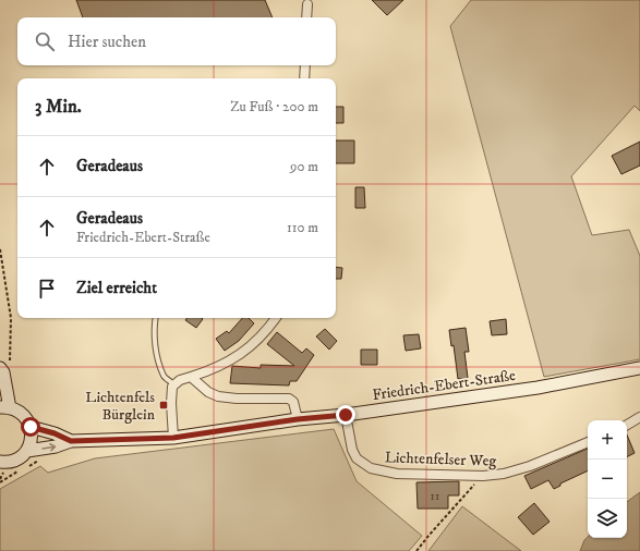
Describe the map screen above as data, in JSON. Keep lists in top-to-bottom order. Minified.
{"streets":{"street":["Friedrich-Ebert-Straße","Lichtenfelser Weg"]},"crossings":[["Friedrich-Ebert-Straße","Lichtenfelser Weg"]],"places":{"transit":["Lichtenfels Bürglein"]},"house_numbers":["11"],"page":{"search":"Hier suchen","heading":["3 Min.","Zu Fuß · 200 m"],"list":[["Geradeaus","90 m"],["Geradeaus","Friedrich-Ebert-Straße","110 m"],"Ziel erreicht"],"map_buttons":["+","−"]}}
